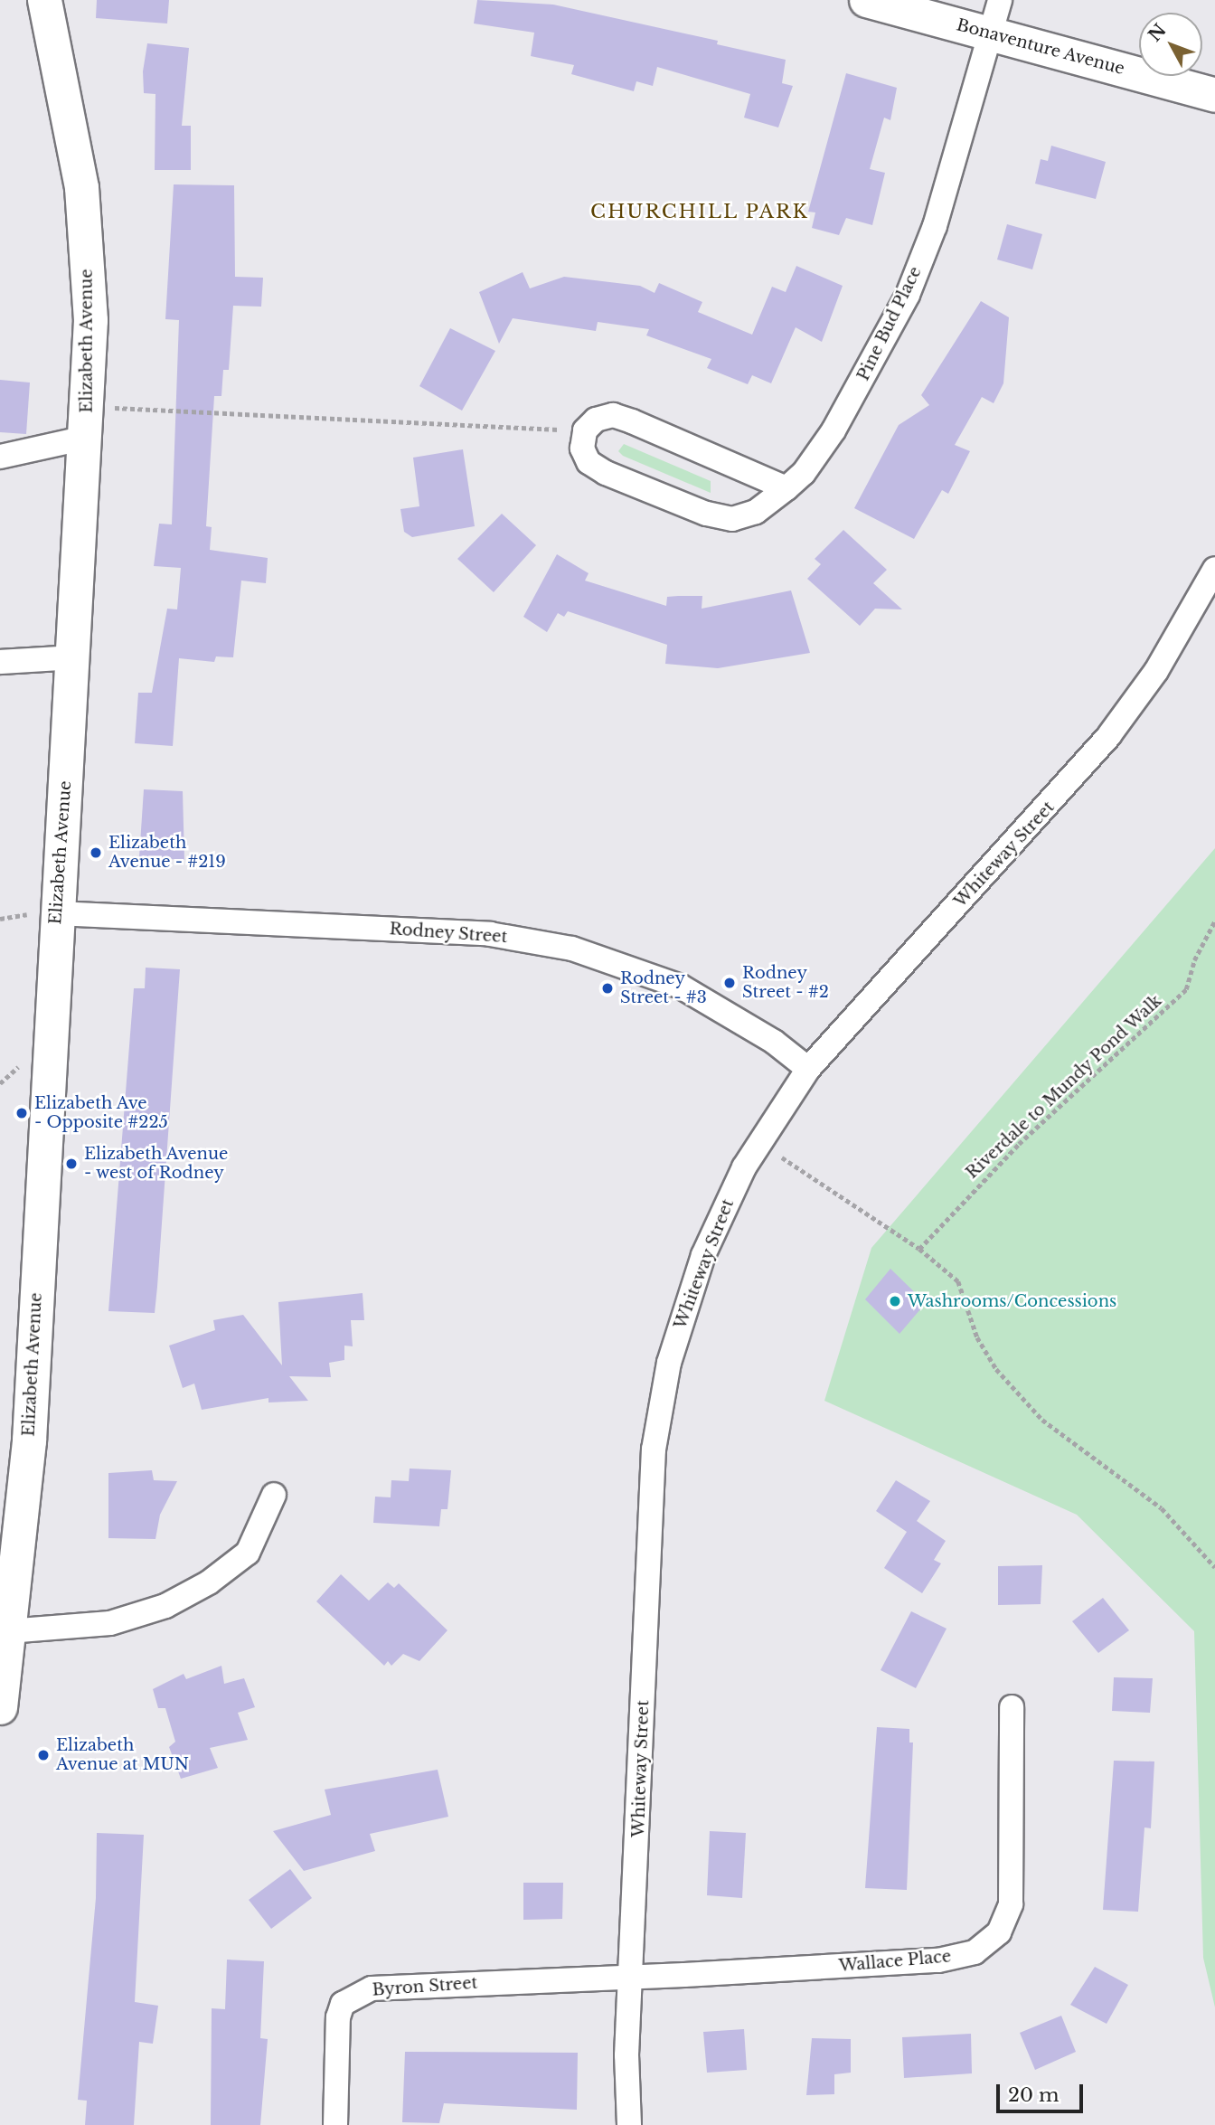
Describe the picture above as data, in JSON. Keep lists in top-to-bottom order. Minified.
{"streets":{"main road":["Bonaventure Avenue","Elizabeth Avenue"],"street":["Pine Bud Place","Whiteway Street","Rodney Street","Wallace Place","Byron Street"],"path":["Riverdale to Mundy Pond Walk"]},"crossings":[["Bonaventure Avenue","Pine Bud Place"],["Elizabeth Avenue","Rodney Street"],["Whiteway Street","Rodney Street"],["Whiteway Street","Wallace Place"],["Whiteway Street","Byron Street"],["Wallace Place","Byron Street"]],"districts":["CHURCHILL PARK"],"places":["Elizabeth Avenue - #219","Rodney Street - #2","Rodney Street - #3","Elizabeth Ave - Opposite #225","Elizabeth Avenue - west of Rodney","Washrooms/Concessions","Elizabeth Avenue at MUN"],"scale_bar":"20 m","north":"top left"}
